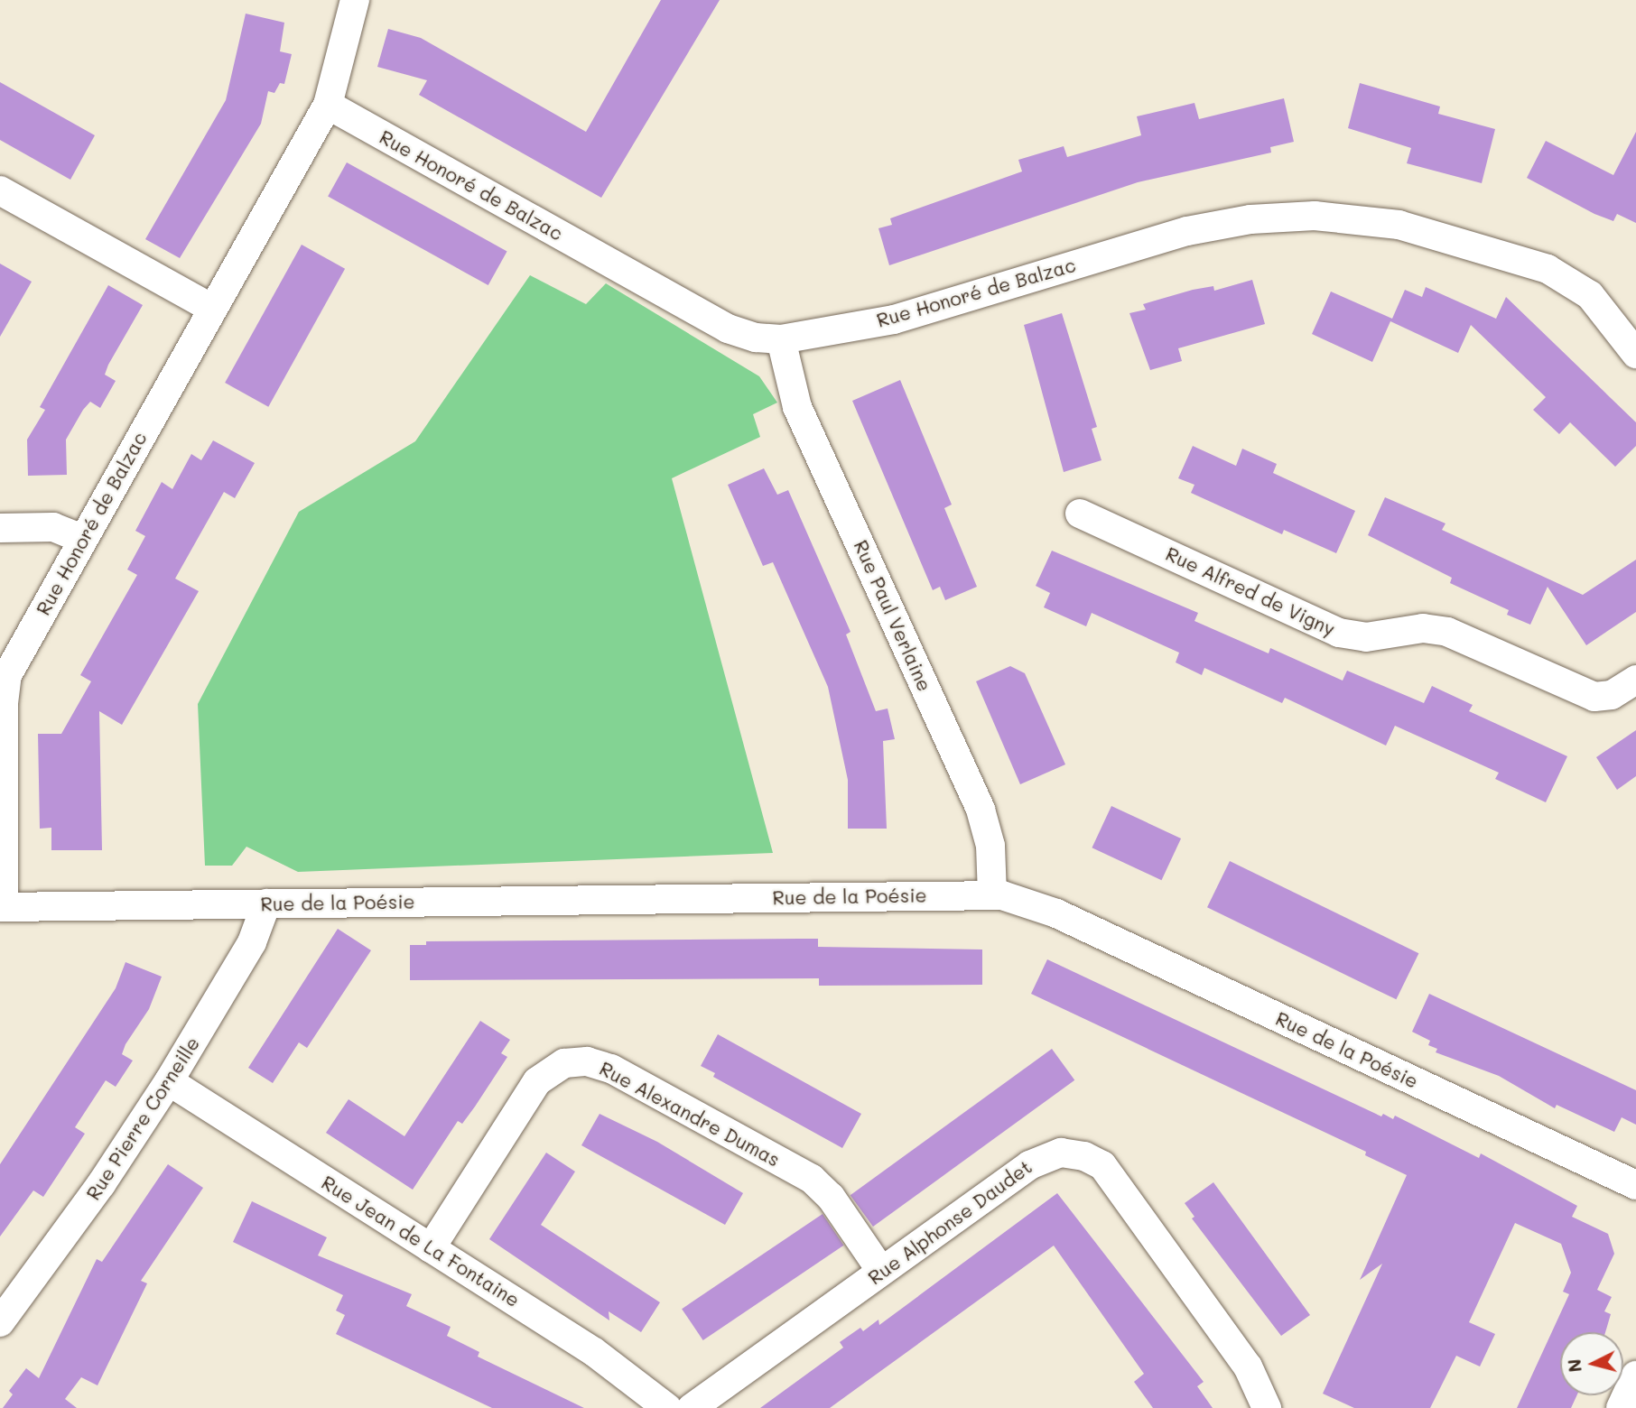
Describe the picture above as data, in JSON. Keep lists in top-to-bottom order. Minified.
{"streets":{"street":["Rue Honoré de Balzac","Rue Alfred de Vigny","Rue Paul Verlaine","Rue de la Poésie","Rue Alexandre Dumas","Rue Pierre Corneille","Rue Alphonse Daudet","Rue Jean de La Fontaine"]},"crossings":[["Rue Honoré de Balzac","Rue Paul Verlaine"],["Rue Honoré de Balzac","Rue de la Poésie"],["Rue Paul Verlaine","Rue de la Poésie"],["Rue de la Poésie","Rue Pierre Corneille"],["Rue Alexandre Dumas","Rue Alphonse Daudet"],["Rue Alexandre Dumas","Rue Jean de La Fontaine"],["Rue Pierre Corneille","Rue Jean de La Fontaine"]],"north":"left"}
